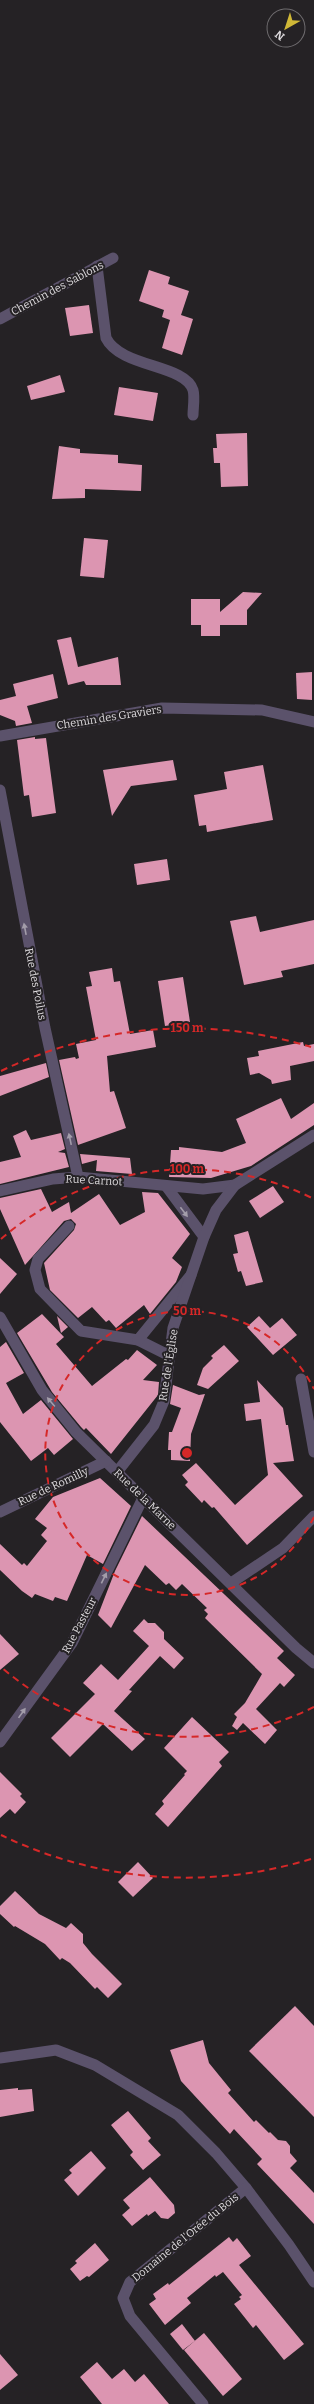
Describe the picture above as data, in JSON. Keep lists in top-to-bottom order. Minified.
{"streets":{"street":["Chemin des Sablons","Chemin des Graviers","Rue des Poilus","Rue Carnot","Rue de l'Église","Rue de Romilly","Rue de la Marne","Rue Pasteur","Domaine de l'Orée du Bois"]},"crossings":[["Rue des Poilus","Rue Carnot"],["Rue Carnot","Rue de l'Église"],["Rue de l'Église","Rue de la Marne"],["Rue de Romilly","Rue de la Marne"],["Rue de la Marne","Rue Pasteur"]],"one_way":["Rue des Poilus","Rue de la Marne","Rue Pasteur"],"north":"bottom left","rings":["150 m","100 m","50 m"]}
